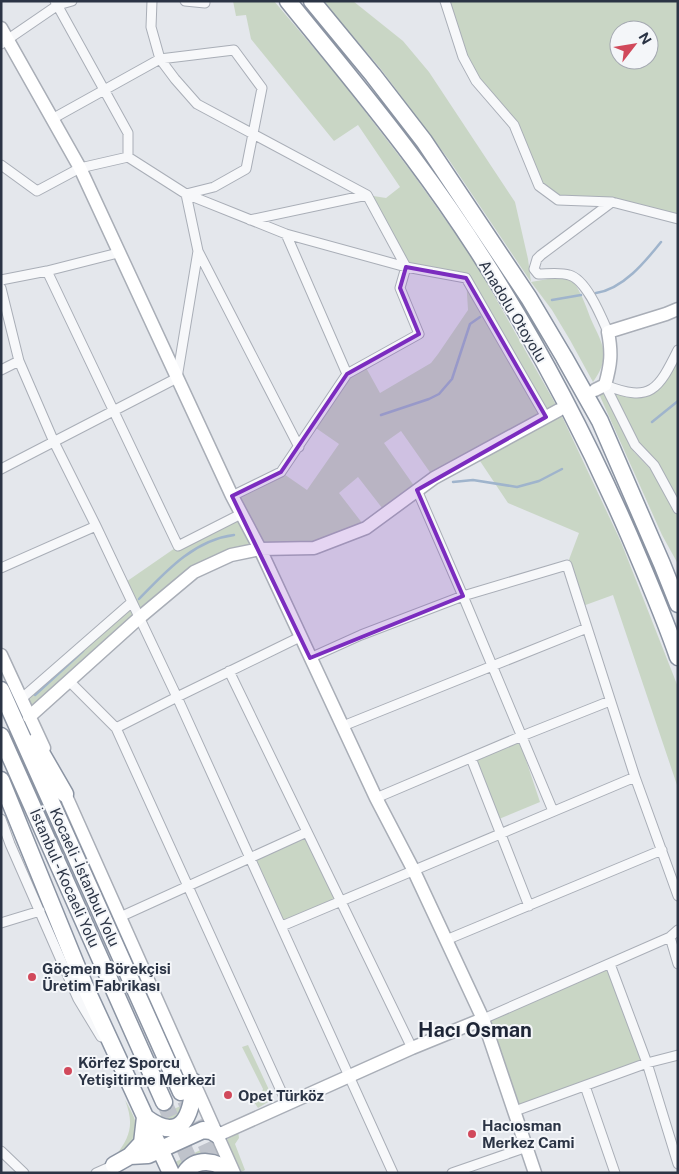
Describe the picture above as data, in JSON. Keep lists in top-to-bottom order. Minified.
{"streets":{"highway":["Anadolu Otoyolu","Kocaeli - İstanbul Yolu","İstanbul - Kocaeli Yolu"]},"districts":["Hacı Osman"],"places":["Göçmen Börekçisi Üretim Fabrikası","Körfez Sporcu Yetişitirme Merkezi","Opet Türköz","Hacıosman Merkez Cami"],"north":"top right"}
